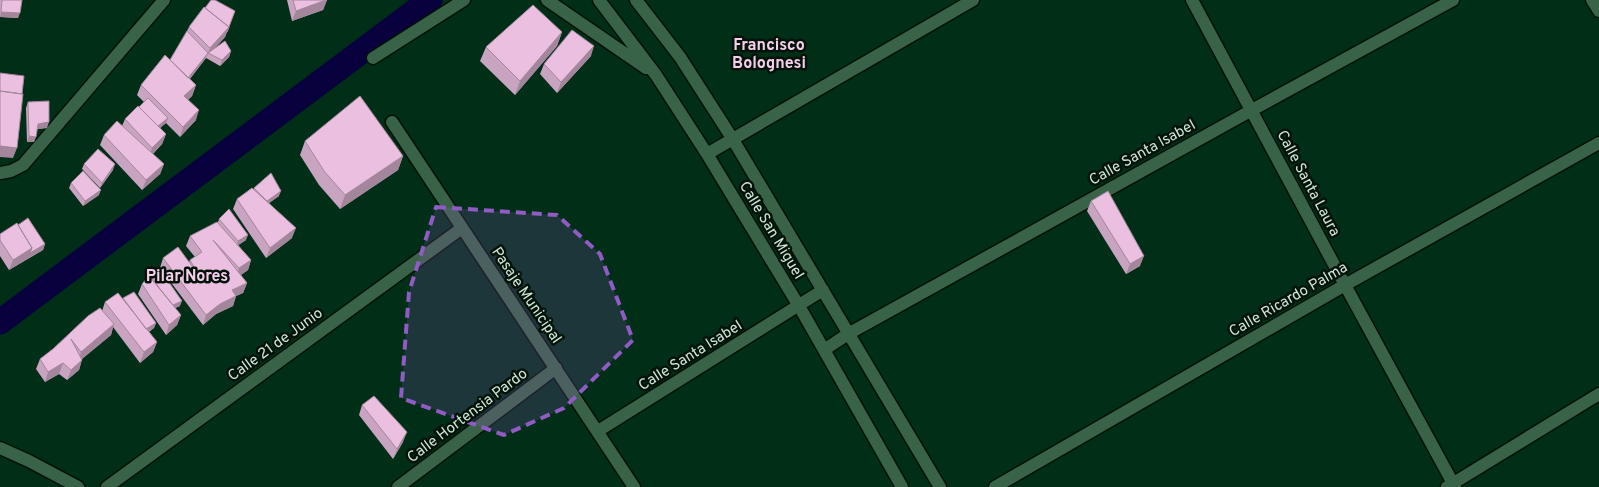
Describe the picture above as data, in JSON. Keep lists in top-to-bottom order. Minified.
{"streets":{"street":["Calle Santa Isabel","Calle Santa Laura","Calle San Miguel","Pasaje Municipal","Calle Ricardo Palma","Calle 21 de Junio","Calle Hortensia Pardo"]},"crossings":[["Calle Santa Isabel","Calle Santa Laura"],["Calle Santa Isabel","Calle San Miguel"],["Calle Santa Isabel","Pasaje Municipal"],["Calle Santa Laura","Calle Ricardo Palma"],["Pasaje Municipal","Calle 21 de Junio"],["Pasaje Municipal","Calle Hortensia Pardo"]],"districts":["Francisco Bolognesi","Pilar Nores"]}
